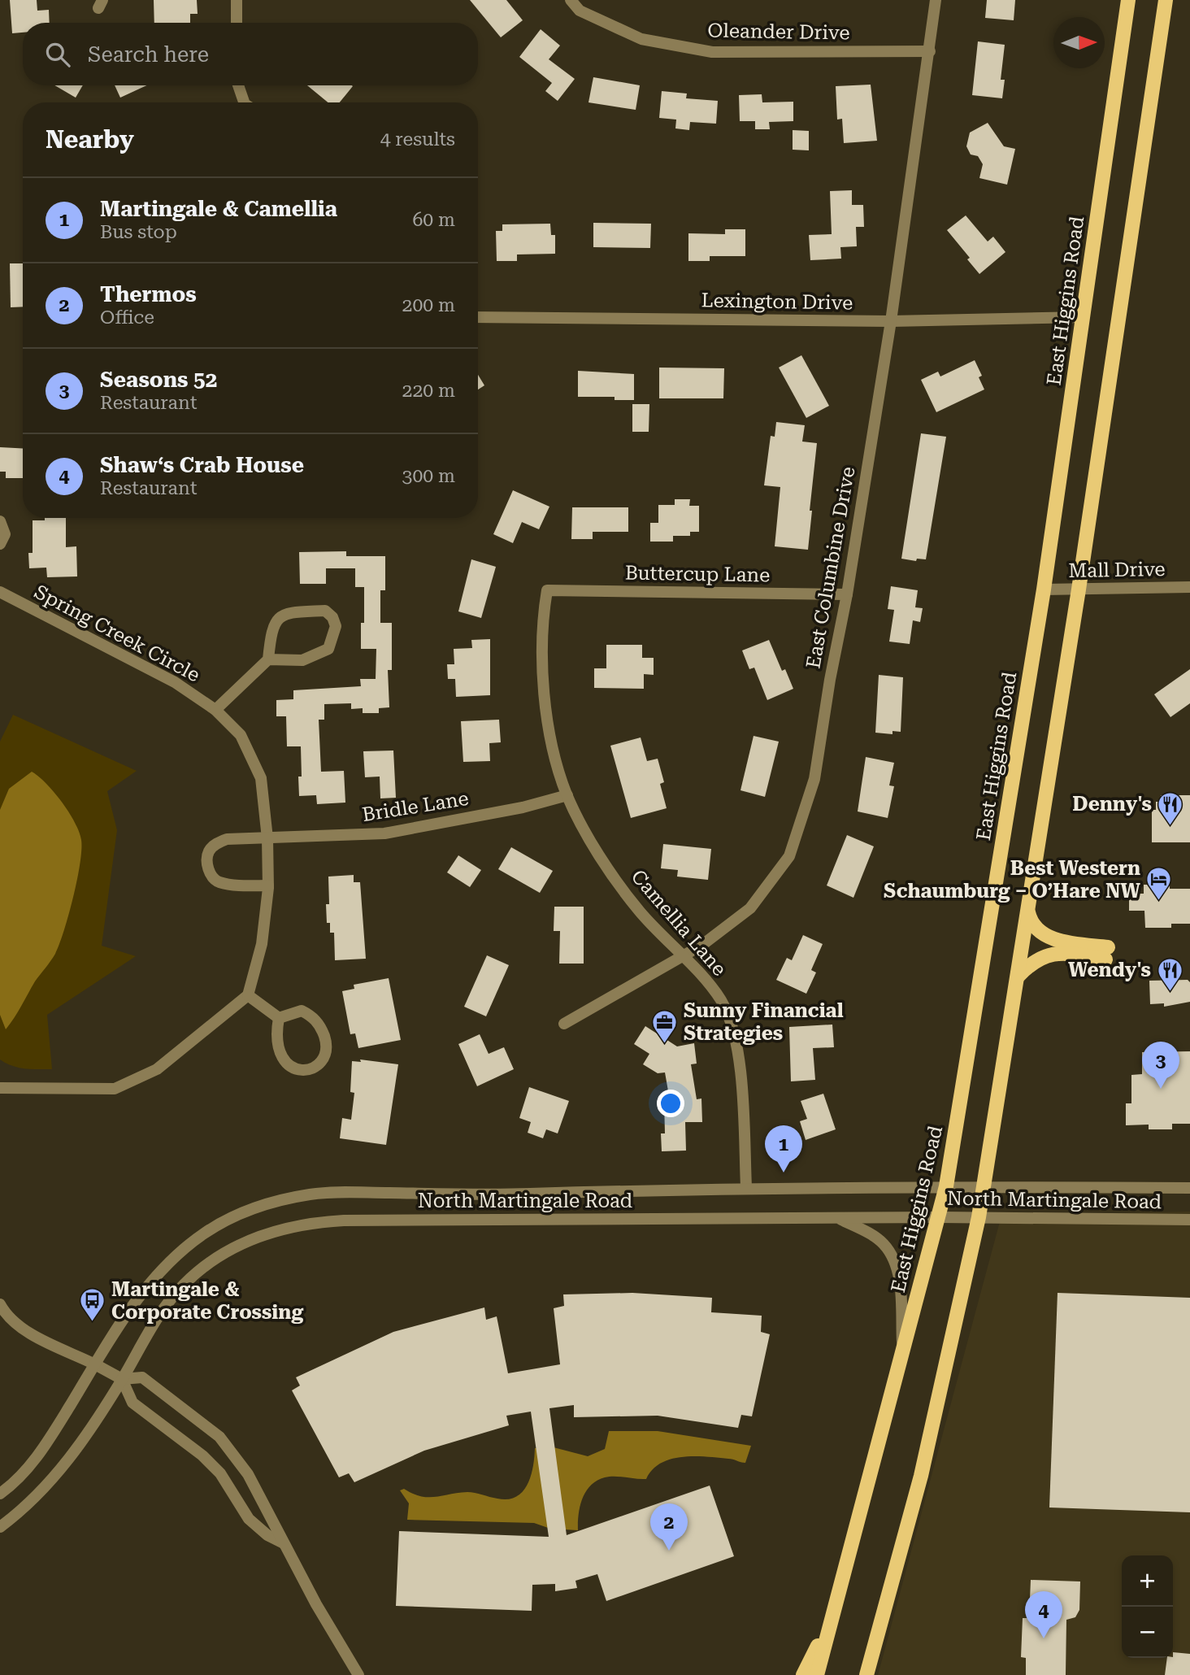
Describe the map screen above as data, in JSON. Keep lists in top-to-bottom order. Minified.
{"streets":{"main road":["East Higgins Road"],"street":["Oleander Drive","Lexington Drive","East Columbine Drive","Mall Drive","Buttercup Lane","Spring Creek Circle","Bridle Lane","Camellia Lane","North Martingale Road"]},"crossings":[["Oleander Drive","East Columbine Drive"],["East Higgins Road","Lexington Drive"],["East Higgins Road","Mall Drive"],["East Higgins Road","North Martingale Road"],["Lexington Drive","East Columbine Drive"],["East Columbine Drive","Buttercup Lane"],["East Columbine Drive","Camellia Lane"],["Buttercup Lane","Camellia Lane"],["Spring Creek Circle","Bridle Lane"],["Bridle Lane","Camellia Lane"],["Camellia Lane","North Martingale Road"]],"places":{"restaurant":["Denny's","Wendy's"],"hotel":["Best Western Schaumburg – O’Hare NW"],"office":["Sunny Financial Strategies"],"bus stop":["Martingale & Corporate Crossing"]},"north":"right","page":{"search":"Search here","heading":["Nearby","4 results"],"list":[{"mark":"1","name":"Martingale & Camellia","note":"Bus stop","value":"60 m"},{"mark":"2","name":"Thermos","note":"Office","value":"200 m"},{"mark":"3","name":"Seasons 52","note":"Restaurant","value":"220 m"},{"mark":"4","name":"Shaw‘s Crab House","note":"Restaurant","value":"300 m"}],"pins":["3","1","2","4"],"map_buttons":["+","−"]}}
